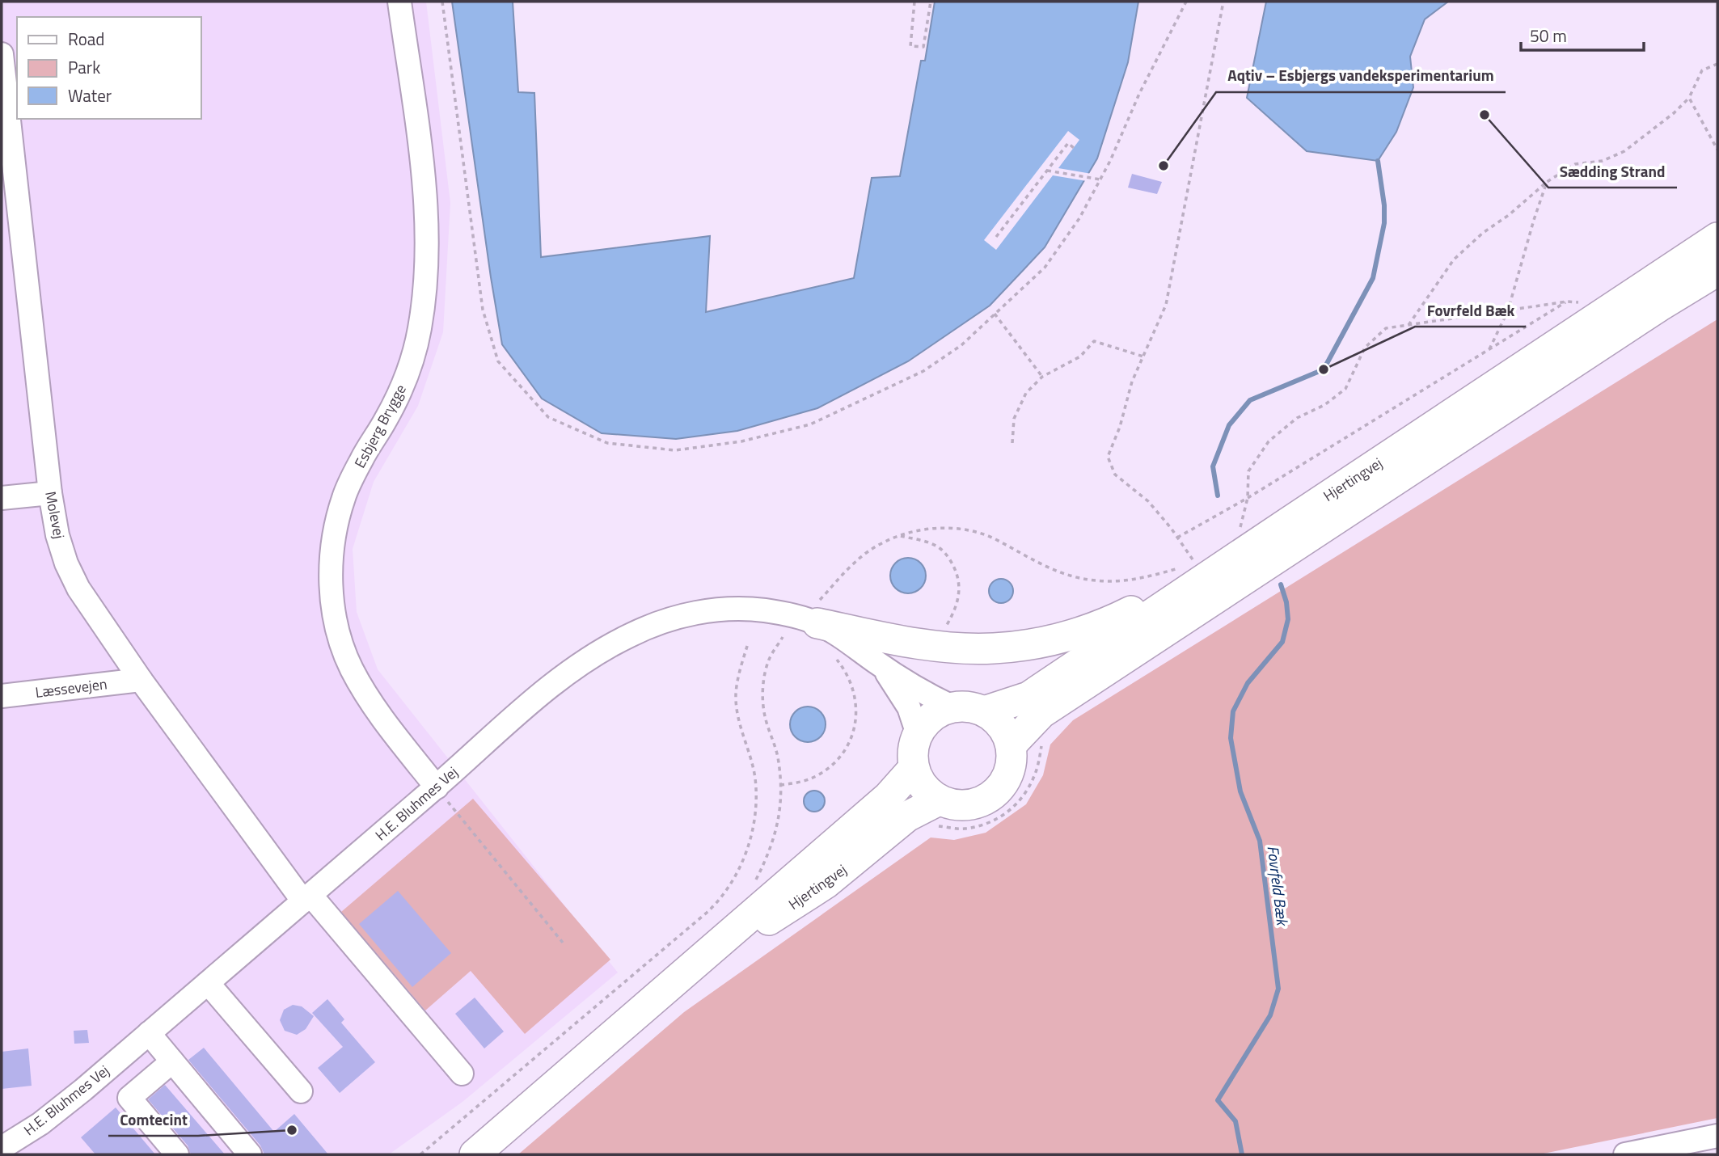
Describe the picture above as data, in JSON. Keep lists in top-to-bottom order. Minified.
{"streets":{"main road":["Hjertingvej"],"street":["Esbjerg Brygge","Molevej","Læssevejen","H.E. Bluhmes Vej"]},"crossings":[["Esbjerg Brygge","H.E. Bluhmes Vej"],["Hjertingvej","H.E. Bluhmes Vej"],["Molevej","Læssevejen"],["Molevej","H.E. Bluhmes Vej"]],"water":["Fovrfeld Bæk"],"places":["Sædding Strand","Aqtiv – Esbjergs vandeksperimentarium","Fovrfeld Bæk","Comtecint"],"legend":["Road","Park","Water"],"scale_bar":"50 m"}
